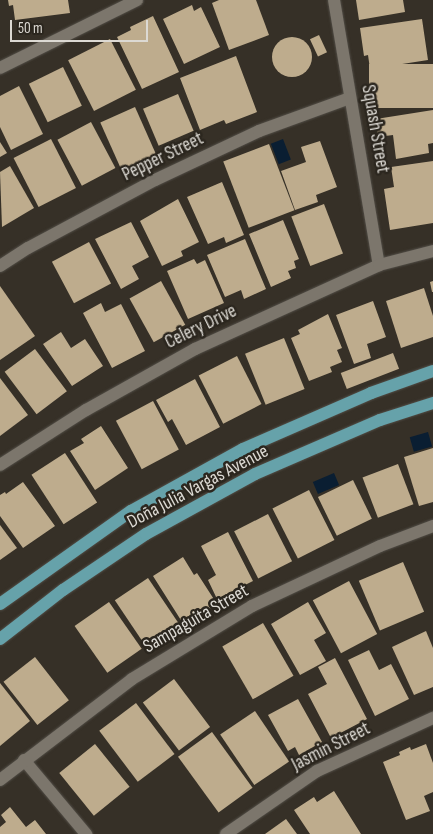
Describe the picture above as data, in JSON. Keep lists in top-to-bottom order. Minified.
{"streets":{"main road":["Doña Julia Vargas Avenue"],"street":["Squash Street","Pepper Street","Celery Drive","Sampaguita Street","Jasmin Street"]},"crossings":[["Squash Street","Pepper Street"],["Squash Street","Celery Drive"]],"scale_bar":"50 m"}
